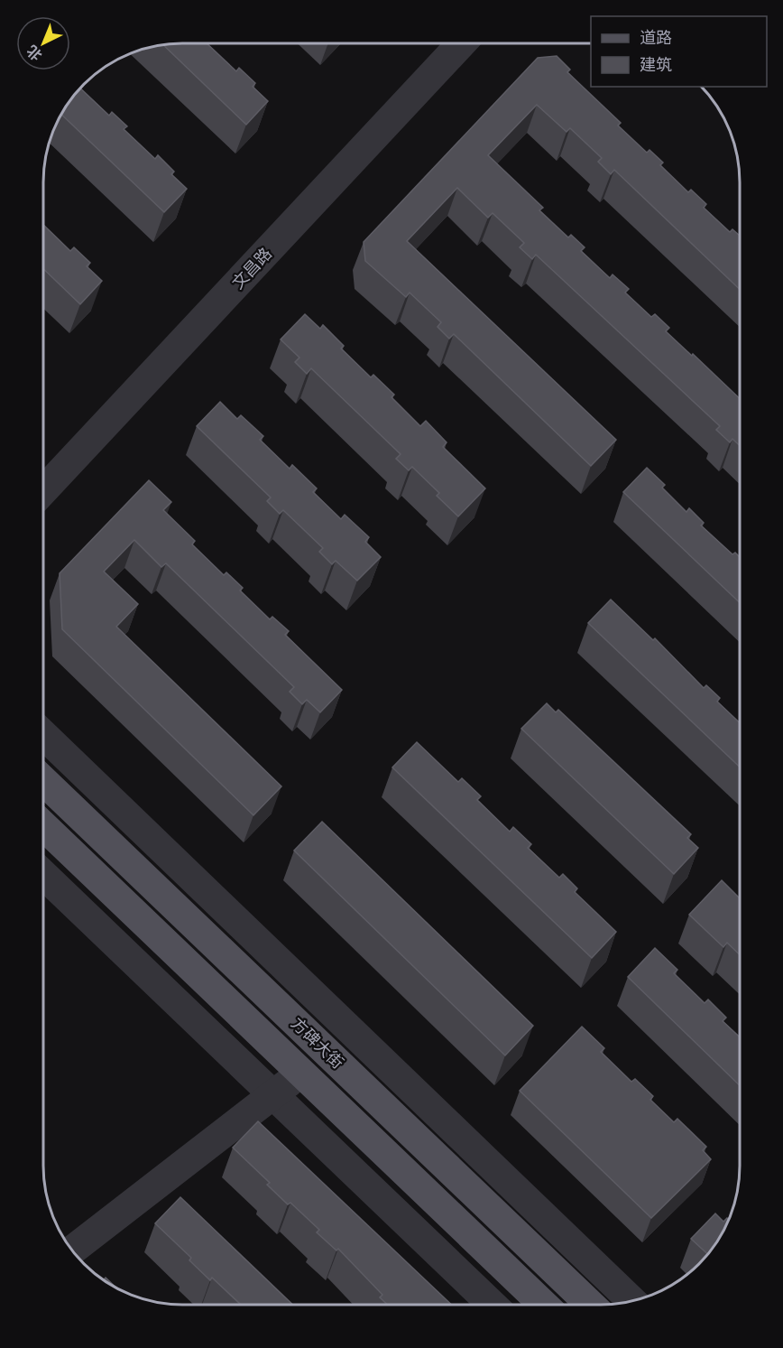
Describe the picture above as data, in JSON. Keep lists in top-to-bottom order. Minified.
{"streets":{"main road":["方碑大街"],"street":["文昌路"]},"legend":["道路","建筑"],"north":"bottom left"}
